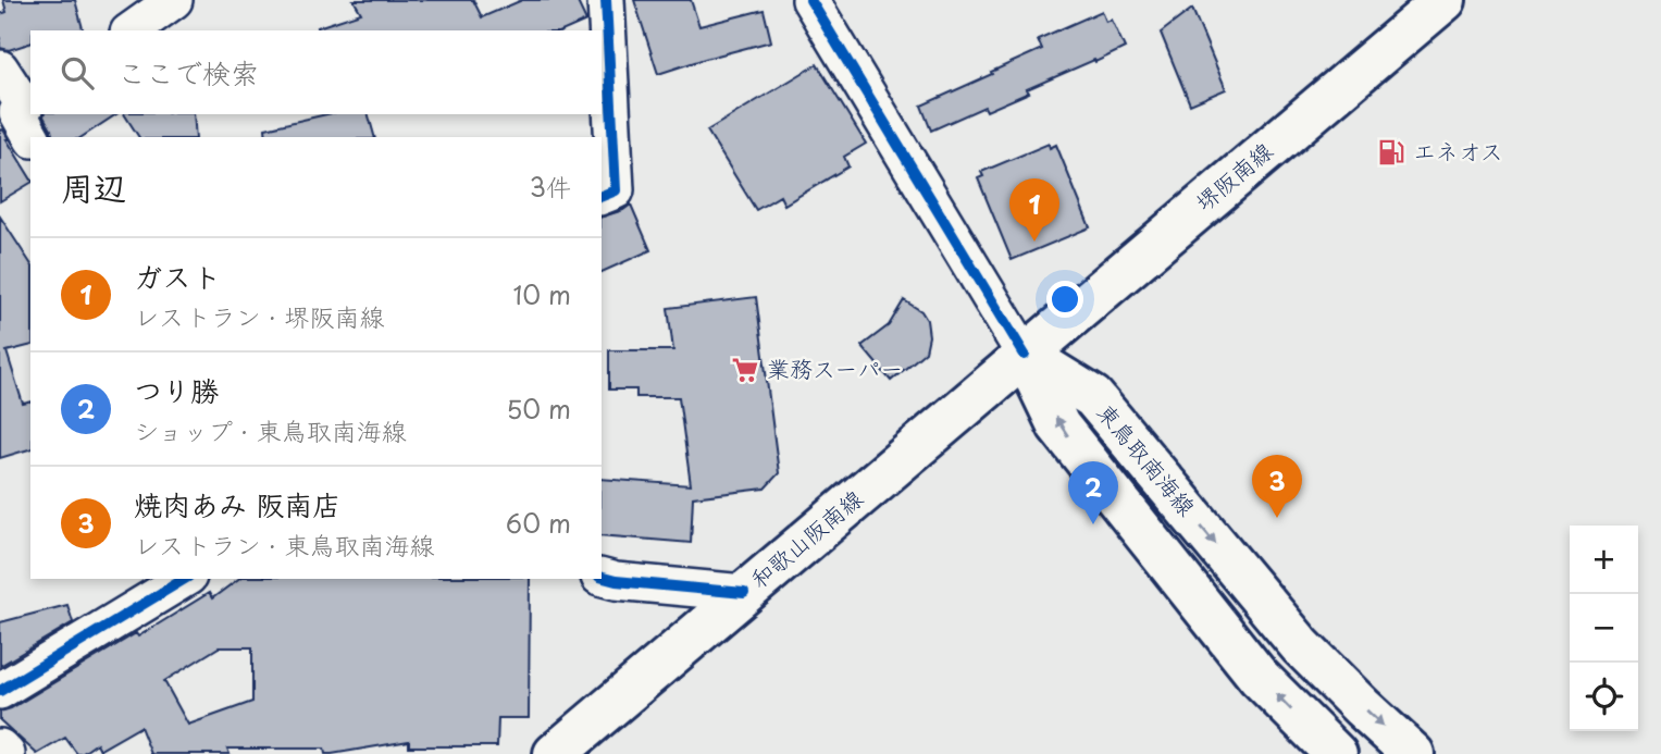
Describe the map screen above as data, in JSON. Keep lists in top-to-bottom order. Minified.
{"streets":{"main road":["堺阪南線","東鳥取南海線","和歌山阪南線"]},"crossings":[["堺阪南線","東鳥取南海線"],["堺阪南線","和歌山阪南線"],["東鳥取南海線","和歌山阪南線"]],"places":{"fuel station":["エネオス"],"supermarket":["業務スーパー"]},"page":{"search":"ここで検索","heading":["周辺","3件"],"pins":["1","3","2"],"list":[{"mark":"1","name":"ガスト","note":"レストラン · 堺阪南線","value":"10 m"},{"mark":"2","name":"つり勝","note":"ショップ · 東鳥取南海線","value":"50 m"},{"mark":"3","name":"焼肉あみ 阪南店","note":"レストラン · 東鳥取南海線","value":"60 m"}],"map_buttons":["+","−"]}}
